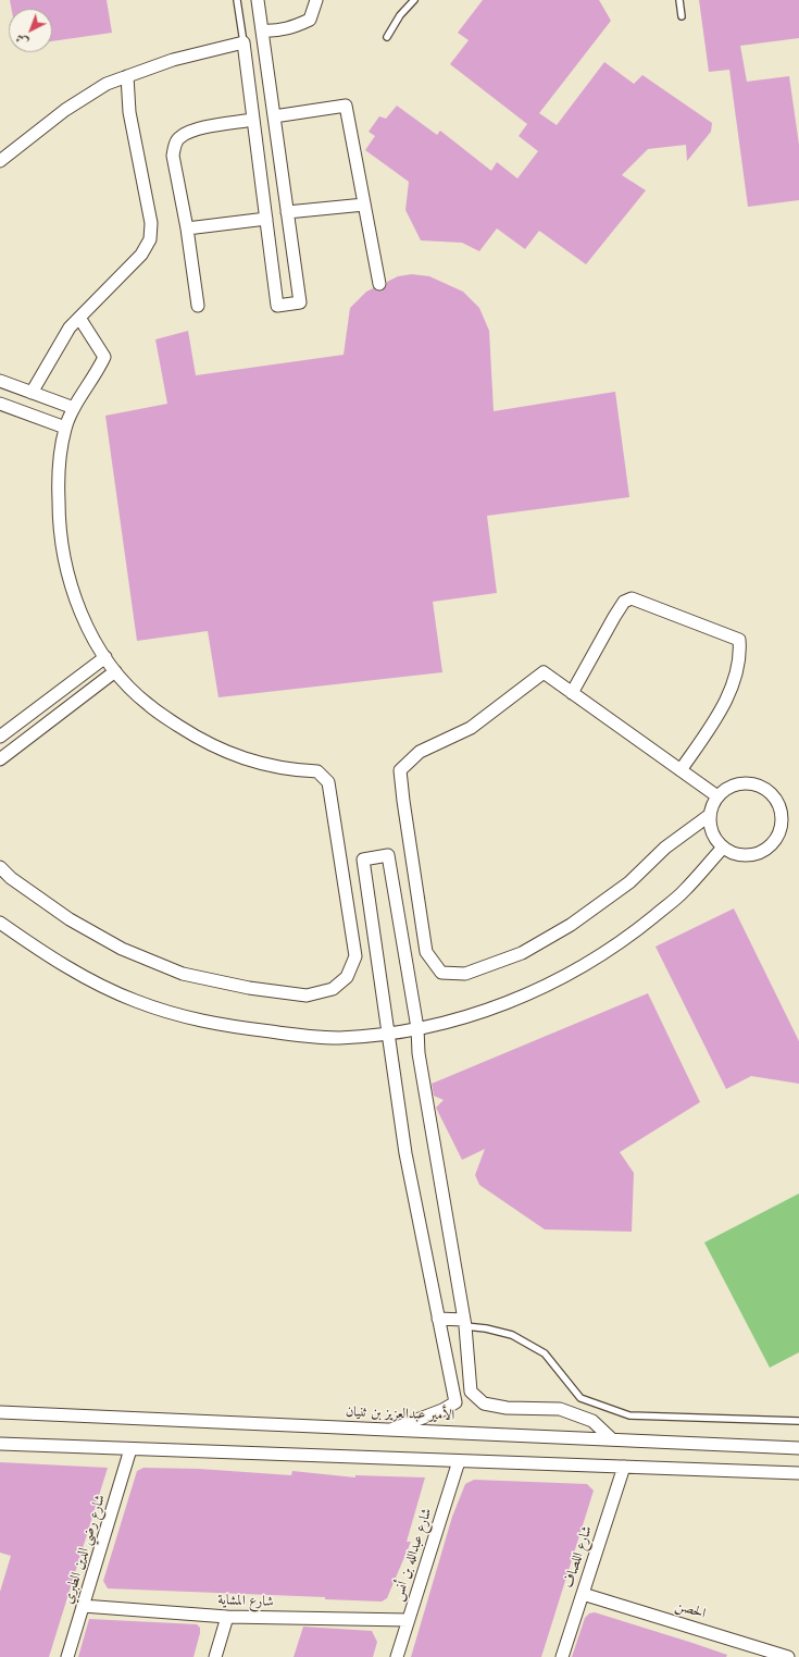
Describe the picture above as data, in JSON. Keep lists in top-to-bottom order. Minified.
{"streets":{"street":["الأمير عبدالعزيز بن ثنيان","شارع رضي الدين الطبري","شارع عبدالله بن أنس","شارع اللصاف","شارع المشاية","الحصن"]},"crossings":[["شارع رضي الدين الطبري","شارع المشاية"],["شارع عبدالله بن أنس","شارع المشاية"],["شارع اللصاف","الحصن"]],"north":"bottom left"}
